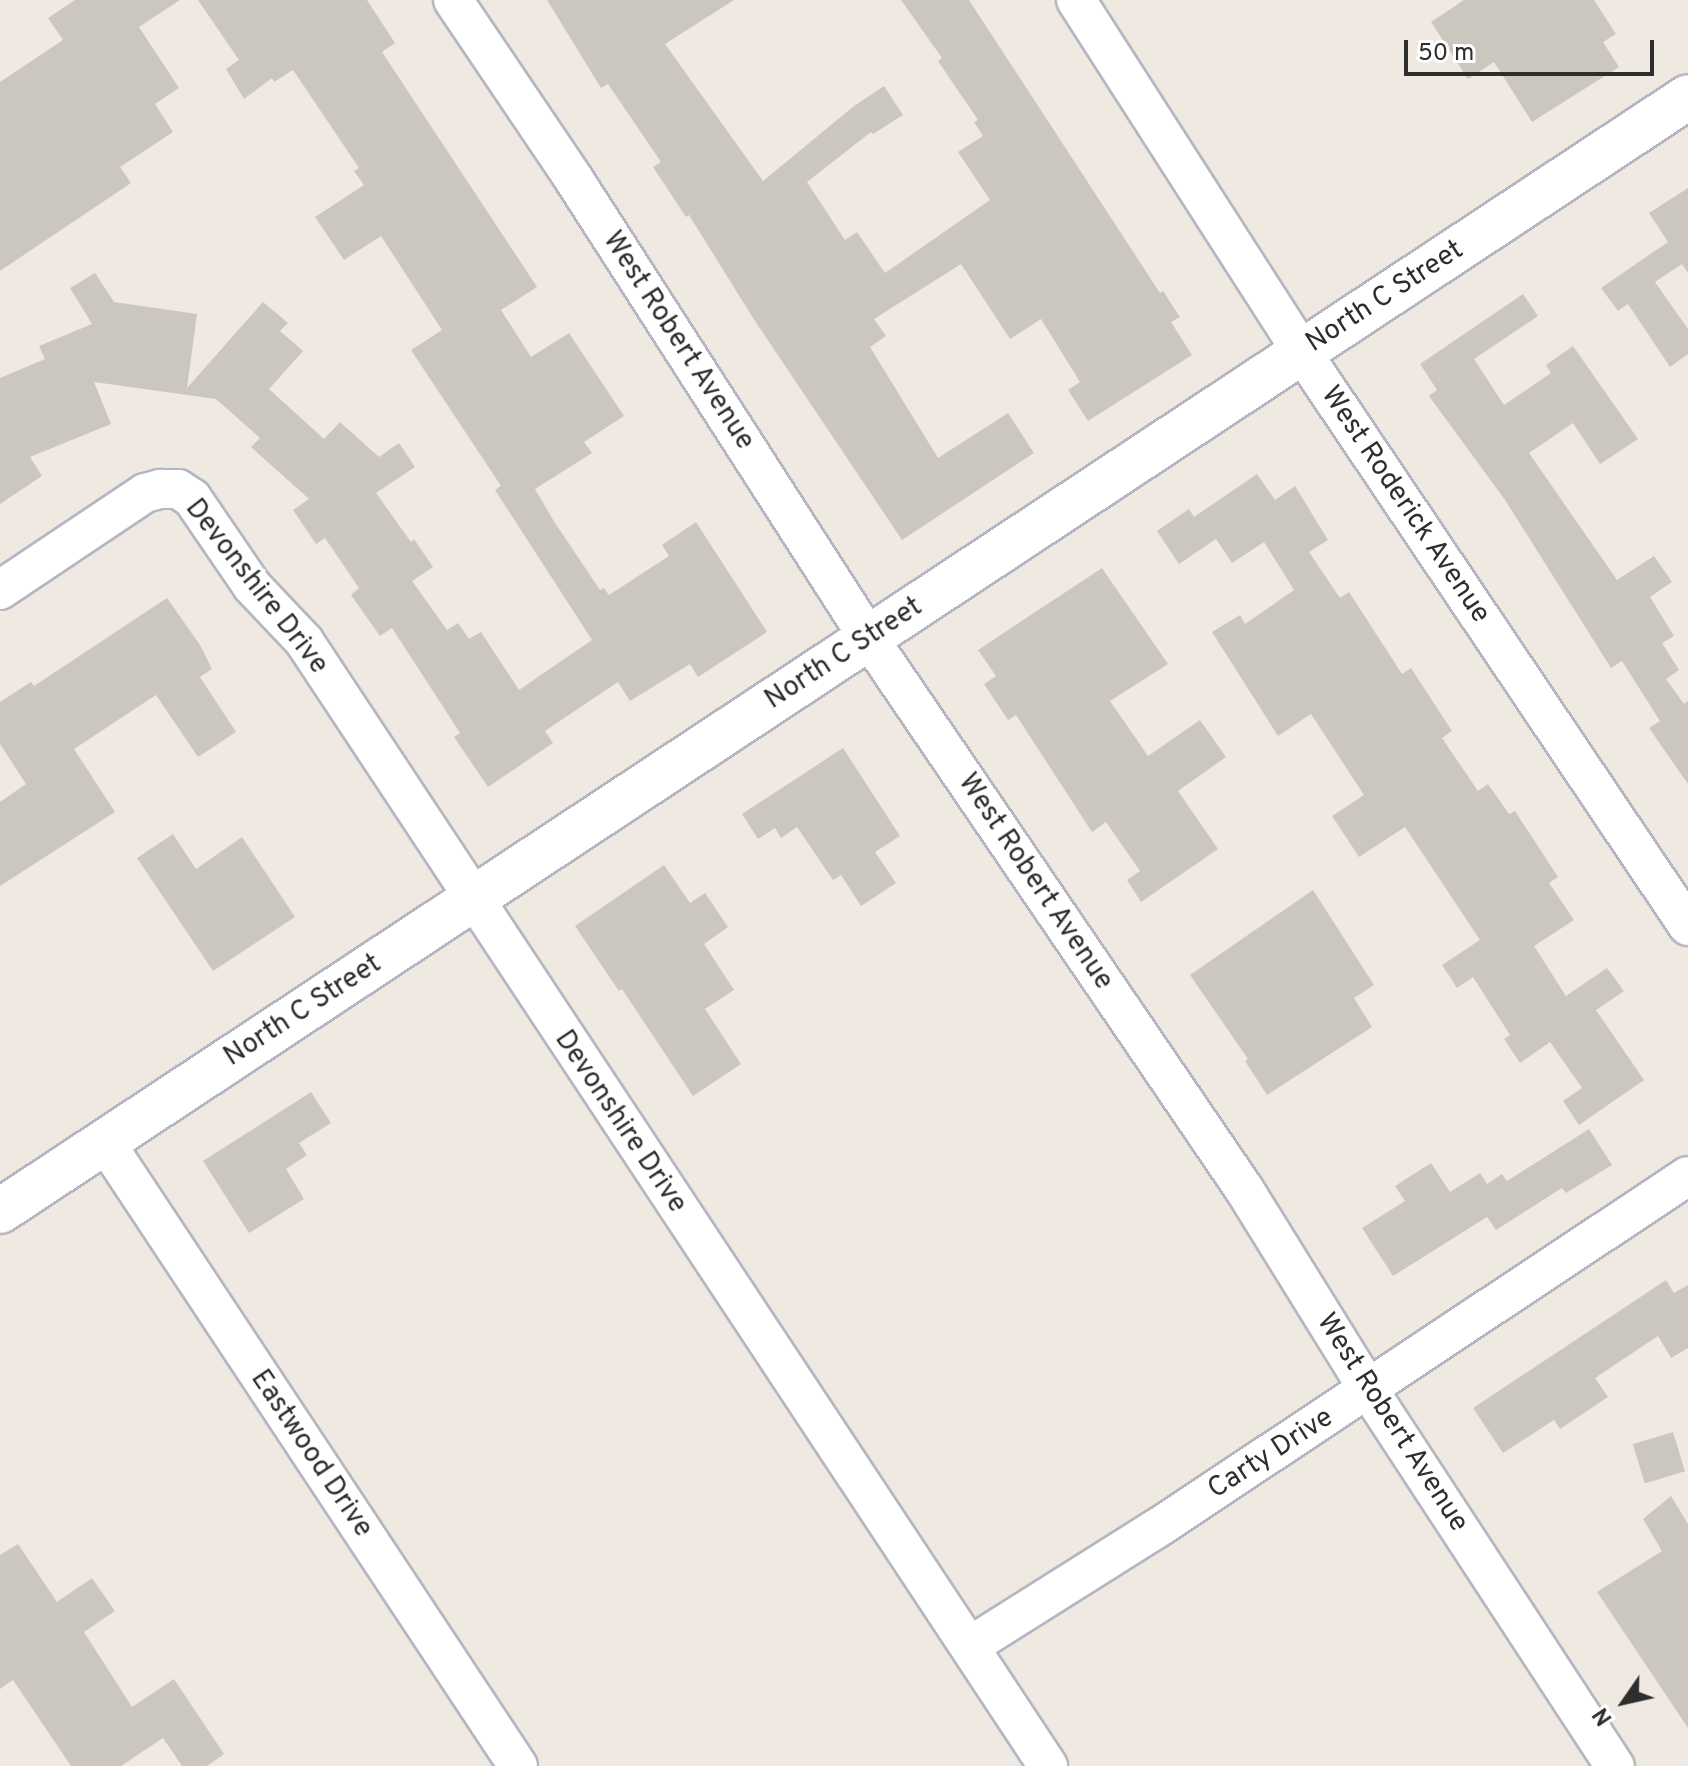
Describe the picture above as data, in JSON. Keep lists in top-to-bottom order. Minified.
{"streets":{"street":["North C Street","West Robert Avenue","West Roderick Avenue","Devonshire Drive","Eastwood Drive","Carty Drive"]},"crossings":[["North C Street","West Robert Avenue"],["North C Street","West Roderick Avenue"],["North C Street","Devonshire Drive"],["North C Street","Eastwood Drive"],["West Robert Avenue","Carty Drive"],["Devonshire Drive","Carty Drive"]],"scale_bar":"50 m","north":"bottom left"}
